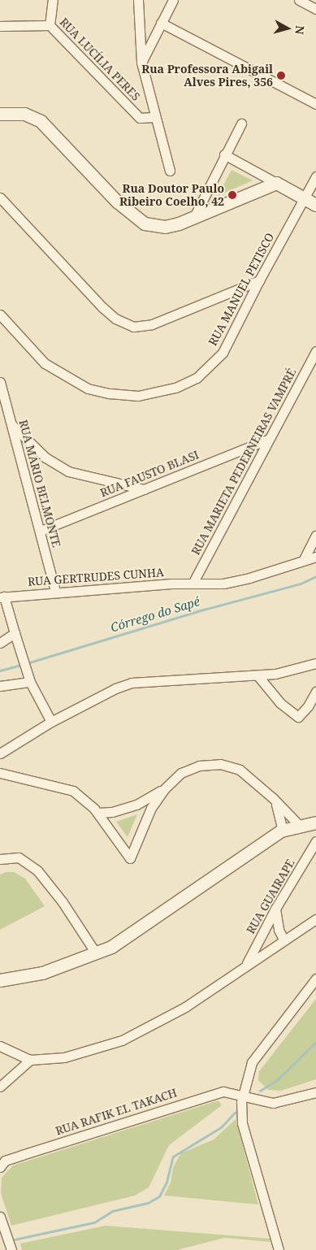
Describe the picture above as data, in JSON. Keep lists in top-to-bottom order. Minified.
{"streets":{"street":["RUA LUCÍLIA PERES","RUA MANUEL PETISCO","RUA MARIETA PEDERNEIRAS VAMPRÉ","RUA FAUSTO BLASI","RUA MÁRIO BELMONTE","RUA GERTRUDES CUNHA","RUA GUAIRAPE","RUA RAFIK EL TAKACH"]},"crossings":[["RUA MARIETA PEDERNEIRAS VAMPRÉ","RUA FAUSTO BLASI"],["RUA MARIETA PEDERNEIRAS VAMPRÉ","RUA GERTRUDES CUNHA"],["RUA FAUSTO BLASI","RUA MÁRIO BELMONTE"],["RUA MÁRIO BELMONTE","RUA GERTRUDES CUNHA"]],"water":["Córrego do Sapé"],"places":["Rua Professora Abigail Alves Pires, 356","Rua Doutor Paulo Ribeiro Coelho, 42"],"north":"right"}
